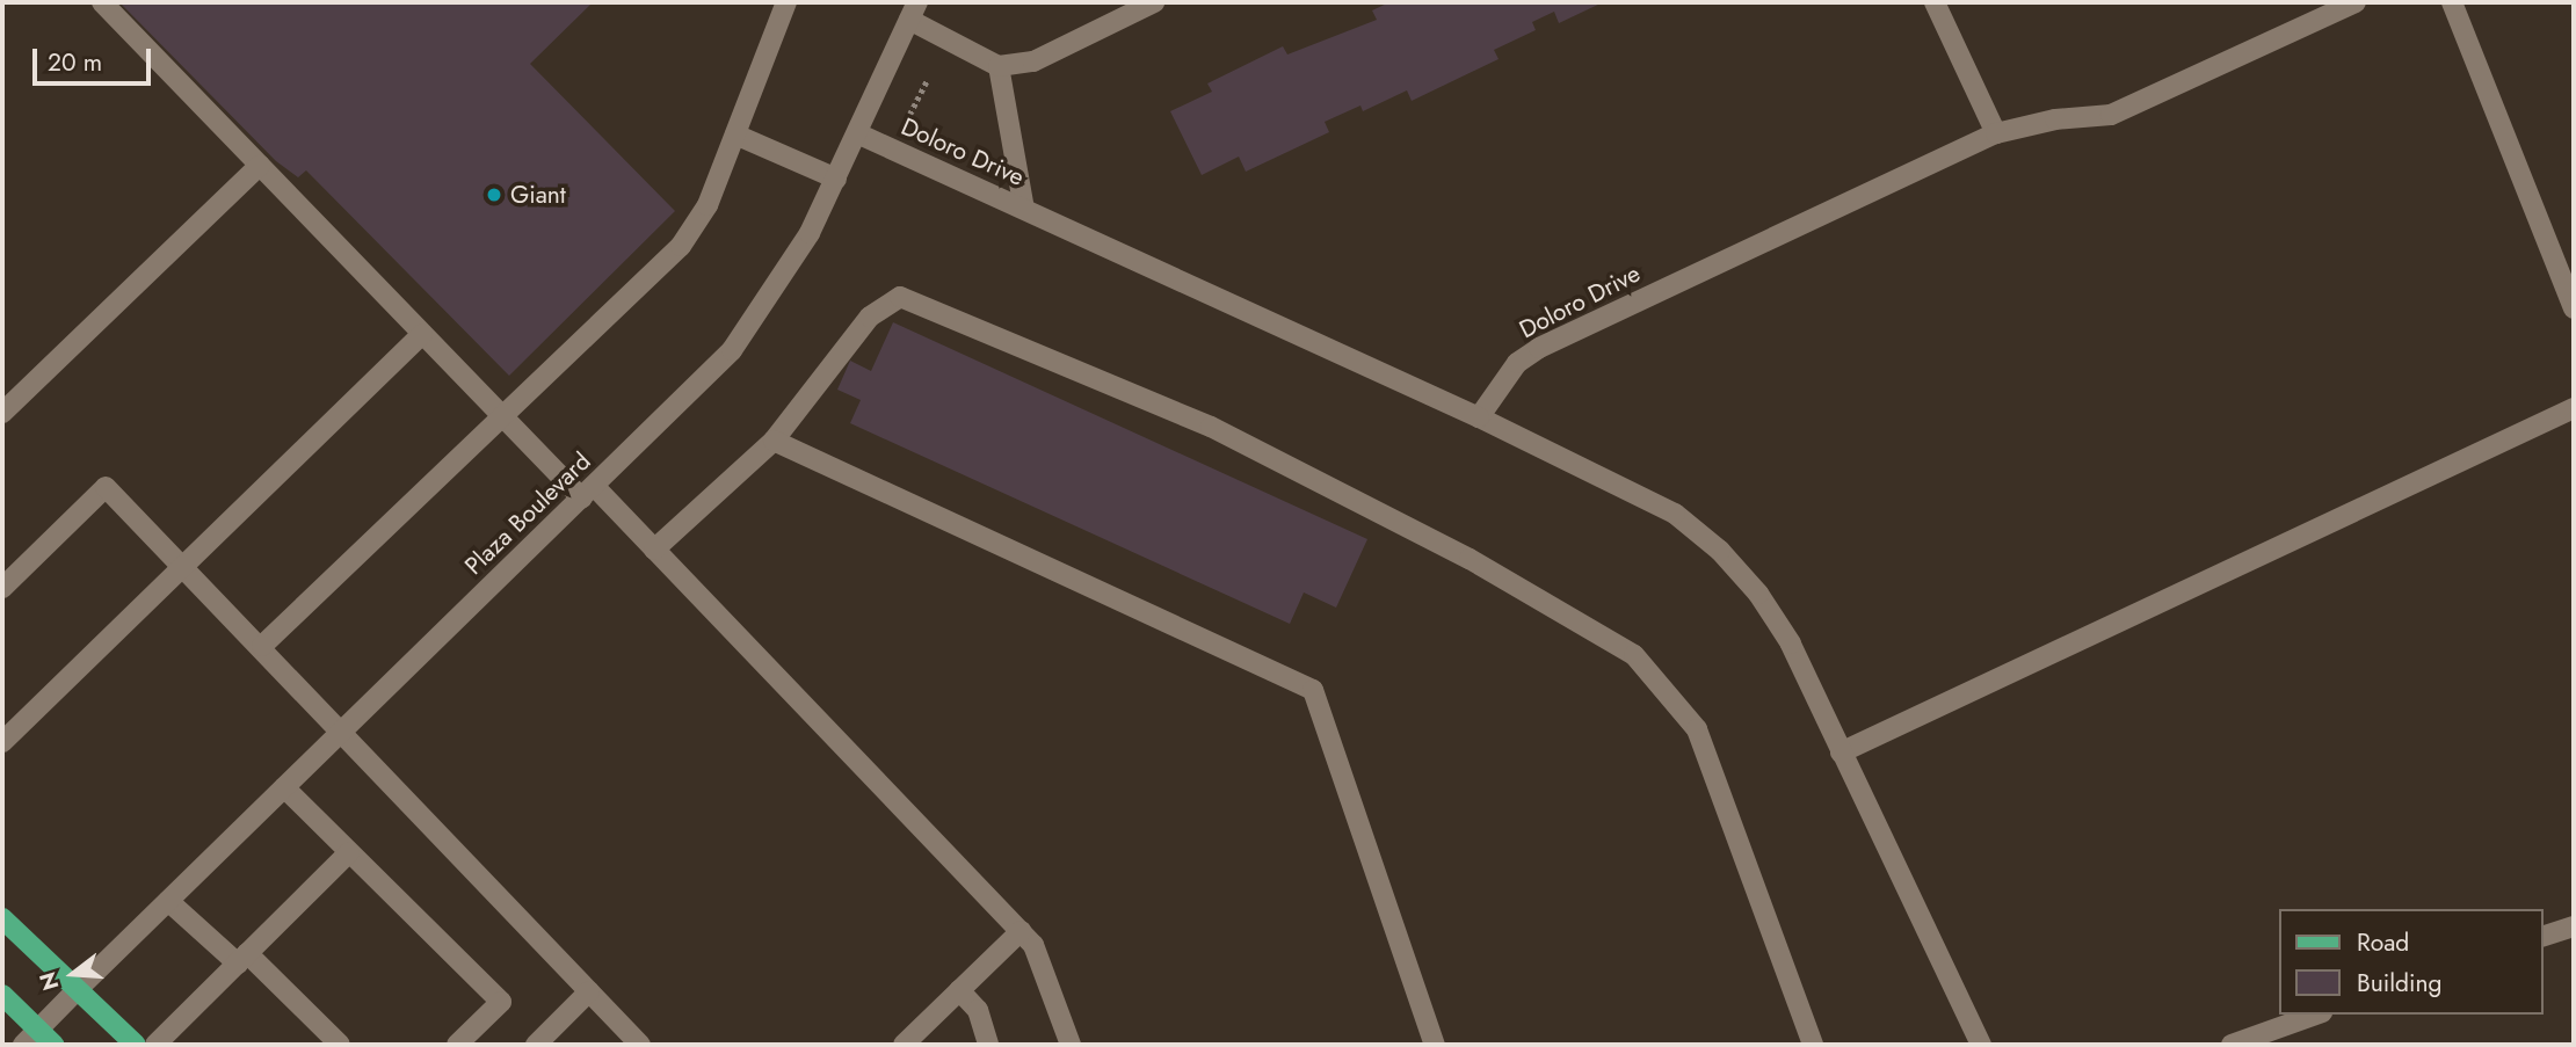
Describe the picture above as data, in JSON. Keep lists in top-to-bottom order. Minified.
{"streets":{"street":["Doloro Drive","Plaza Boulevard"]},"crossings":[["Doloro Drive","Plaza Boulevard"]],"places":["Giant"],"legend":["Road","Building"],"scale_bar":"20 m","north":"left"}
